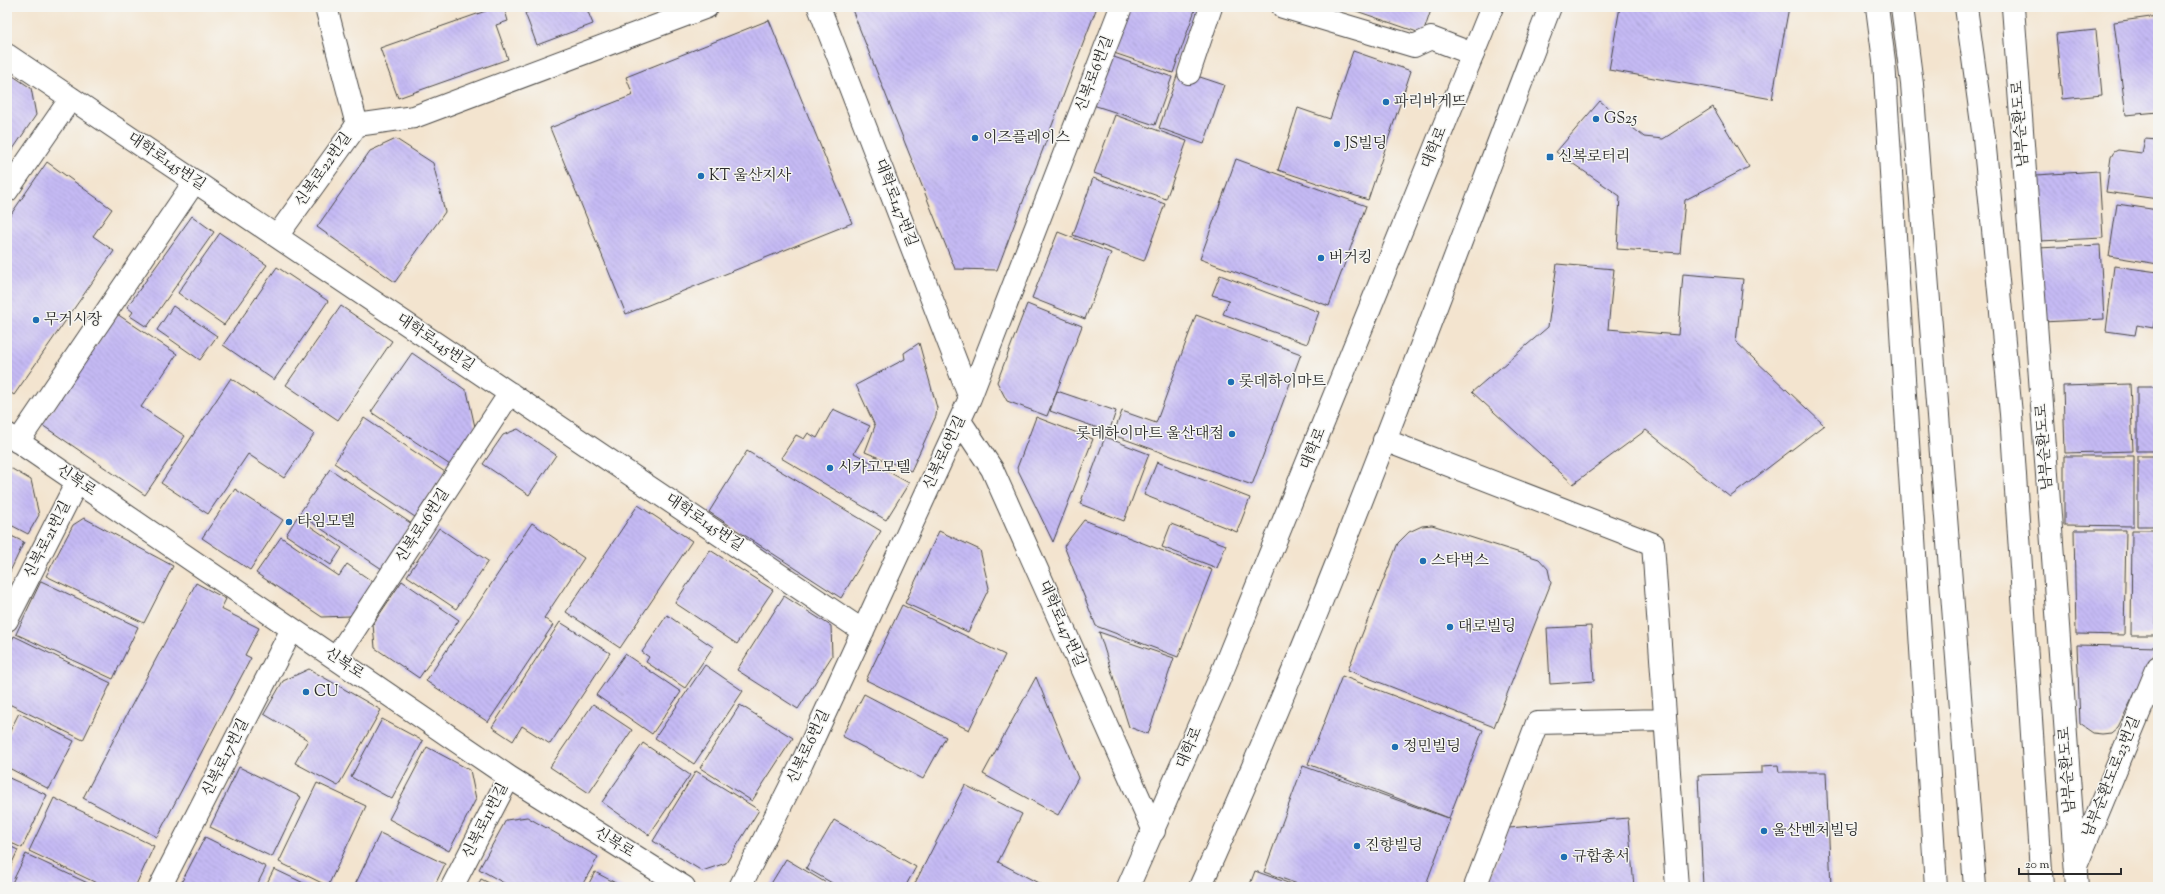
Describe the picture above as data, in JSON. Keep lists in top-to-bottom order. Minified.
{"streets":{"main road":["신복로6번길","남부순환도로","대학로","대학로145번길","신복로22번길","대학로147번길","신복로","신복로16번길","신복로21번길","신복로17번길","남부순환도로23번길","신복로11번길"]},"crossings":[["신복로6번길","대학로145번길"],["신복로6번길","대학로147번길"],["남부순환도로","남부순환도로23번길"],["대학로","대학로147번길"],["대학로145번길","신복로22번길"],["대학로145번길","신복로16번길"],["신복로","신복로16번길"],["신복로","신복로21번길"],["신복로","신복로17번길"],["신복로","신복로11번길"]],"places":{"other":["파리바게뜨","GS25","이즈플레이스","JS빌딩","KT 울산지사","버거킹","무거시장","롯데하이마트","롯데하이마트 울산대점","시카고모텔","타임모텔","스타벅스","대로빌딩","CU","정민빌딩","울산벤처빌딩","진향빌딩","규합총서"],"transit":["신복로터리"]},"scale_bar":"20 m"}
